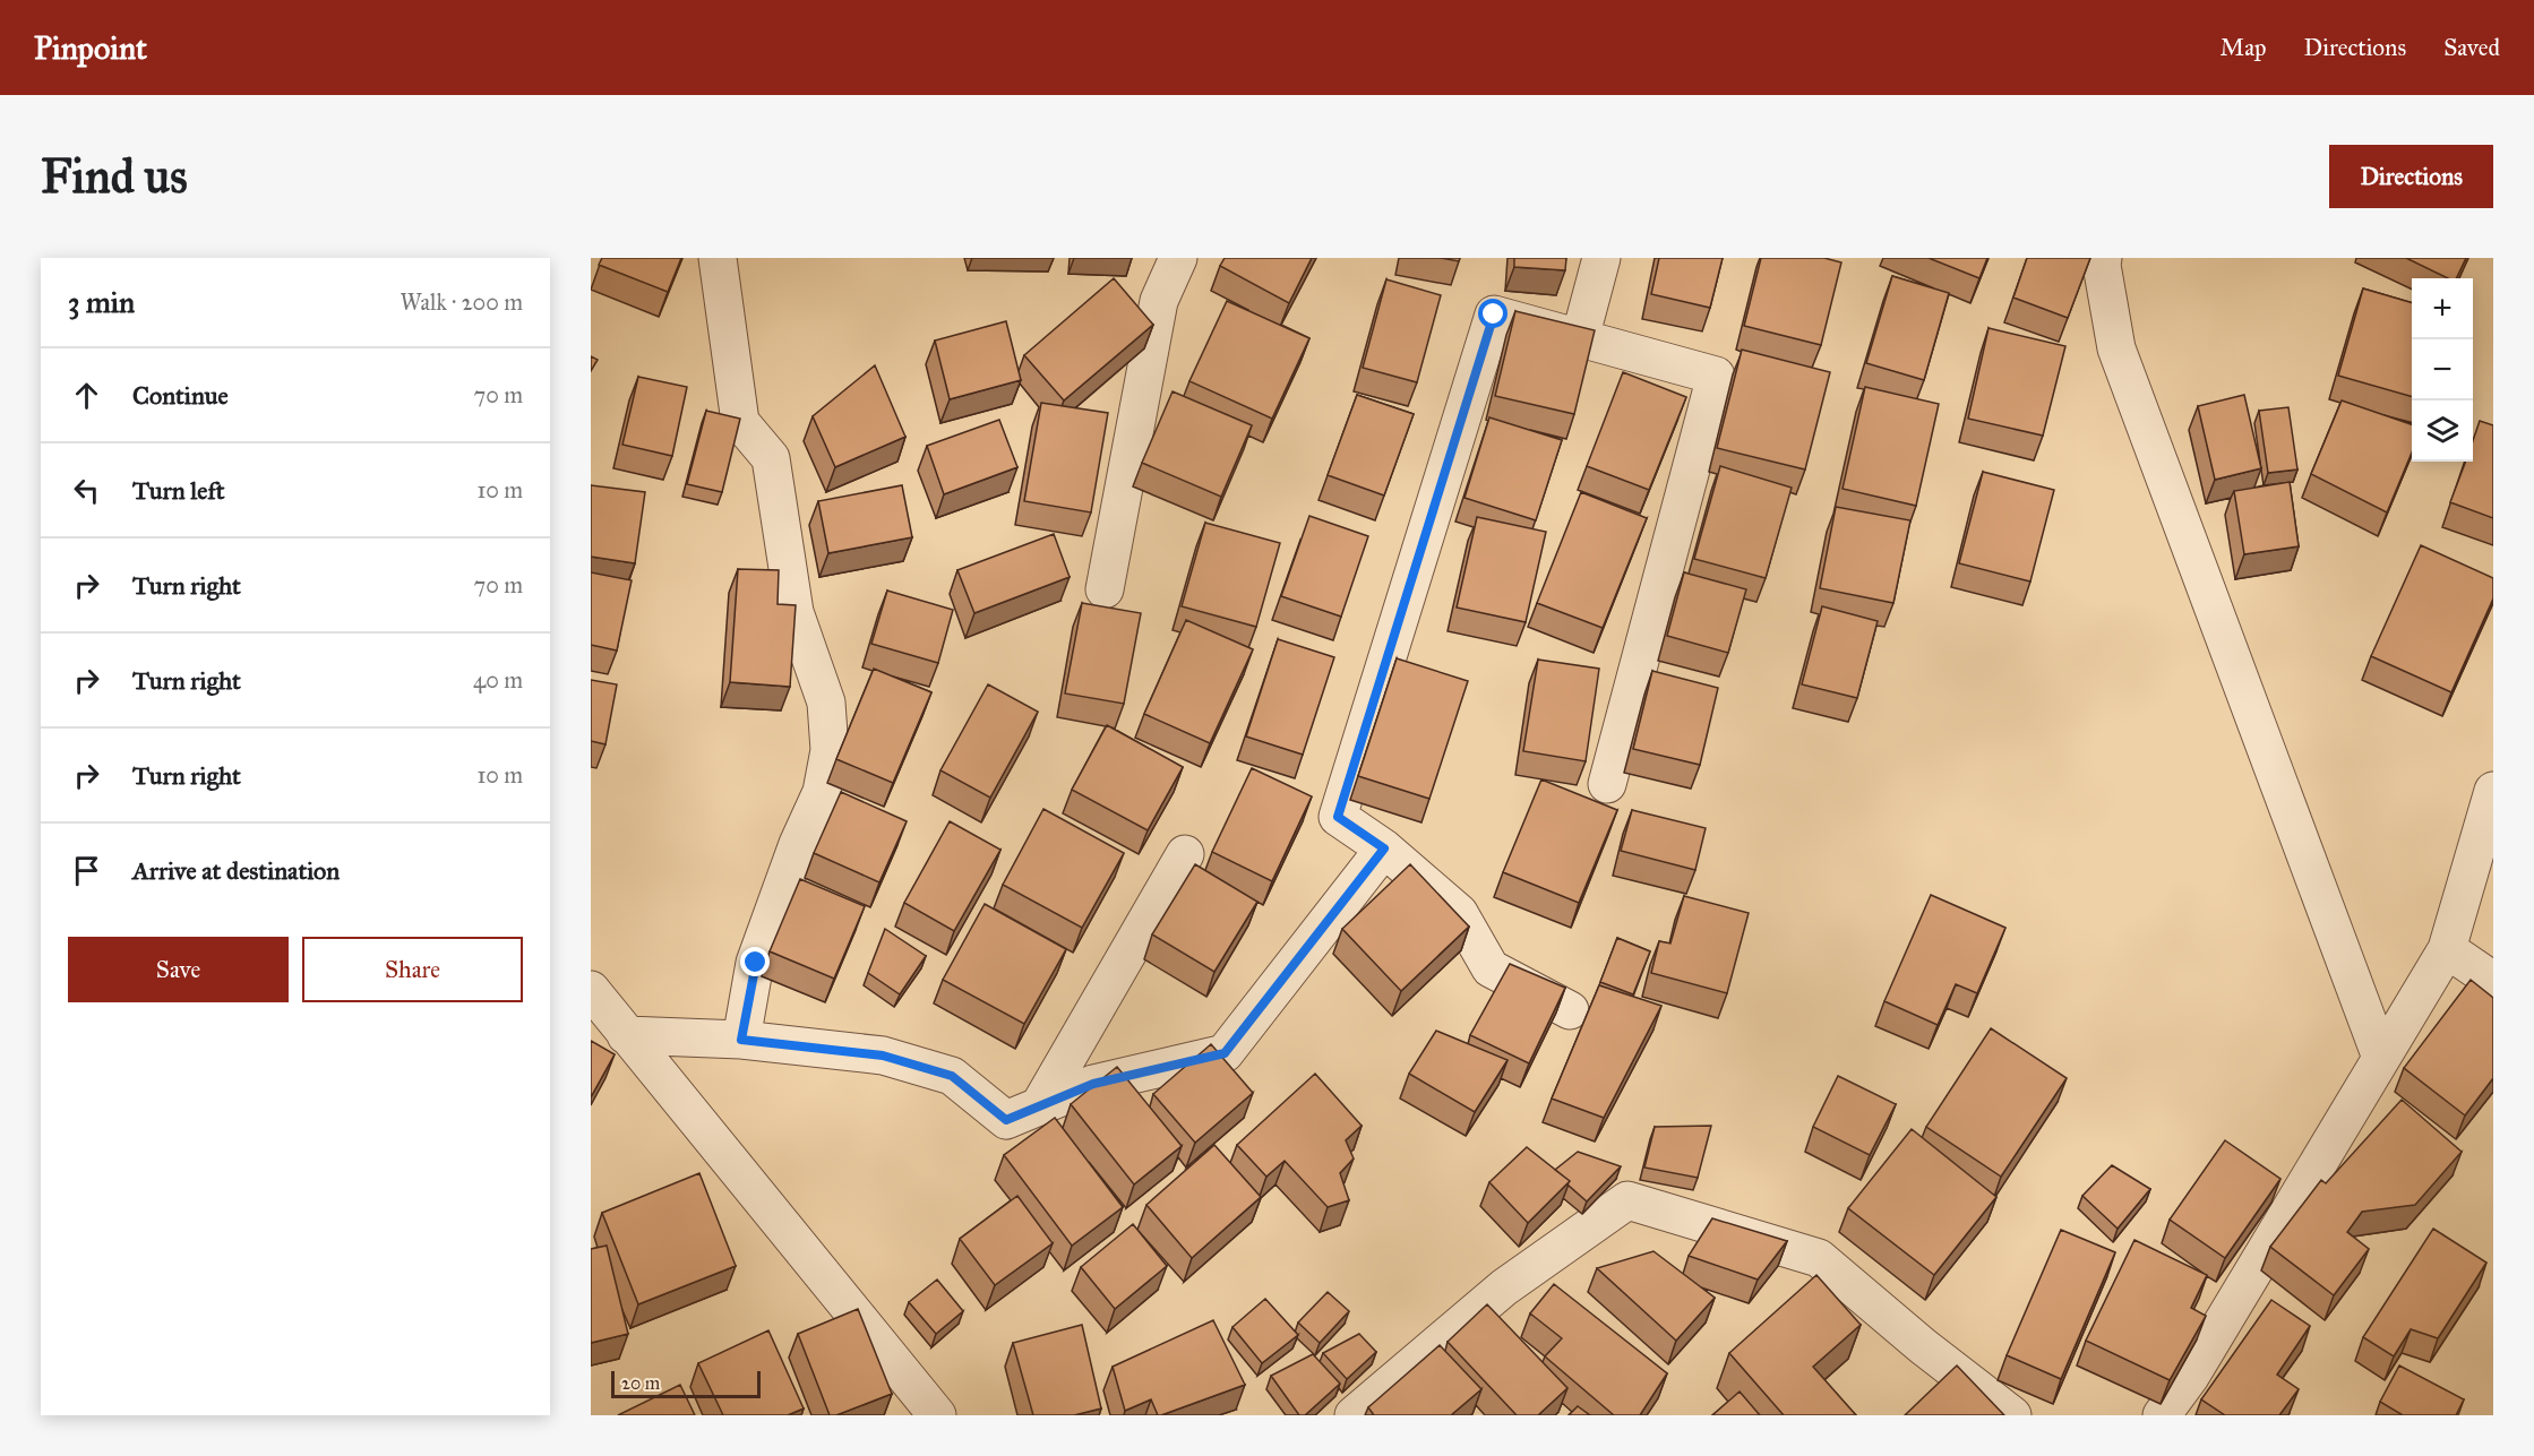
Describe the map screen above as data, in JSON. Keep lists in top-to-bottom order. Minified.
{"scale_bar":"20 m","page":{"header":"Pinpoint","nav":["Map","Directions","Saved"],"buttons":["Directions",["Save","Share"]],"title":"Find us","heading":["3 min","Walk · 200 m"],"map_buttons":["+","−"],"list":[["Continue","70 m"],["Turn left","10 m"],["Turn right","70 m"],["Turn right","40 m"],["Turn right","10 m"],"Arrive at destination"],"scale":"20 m"}}
